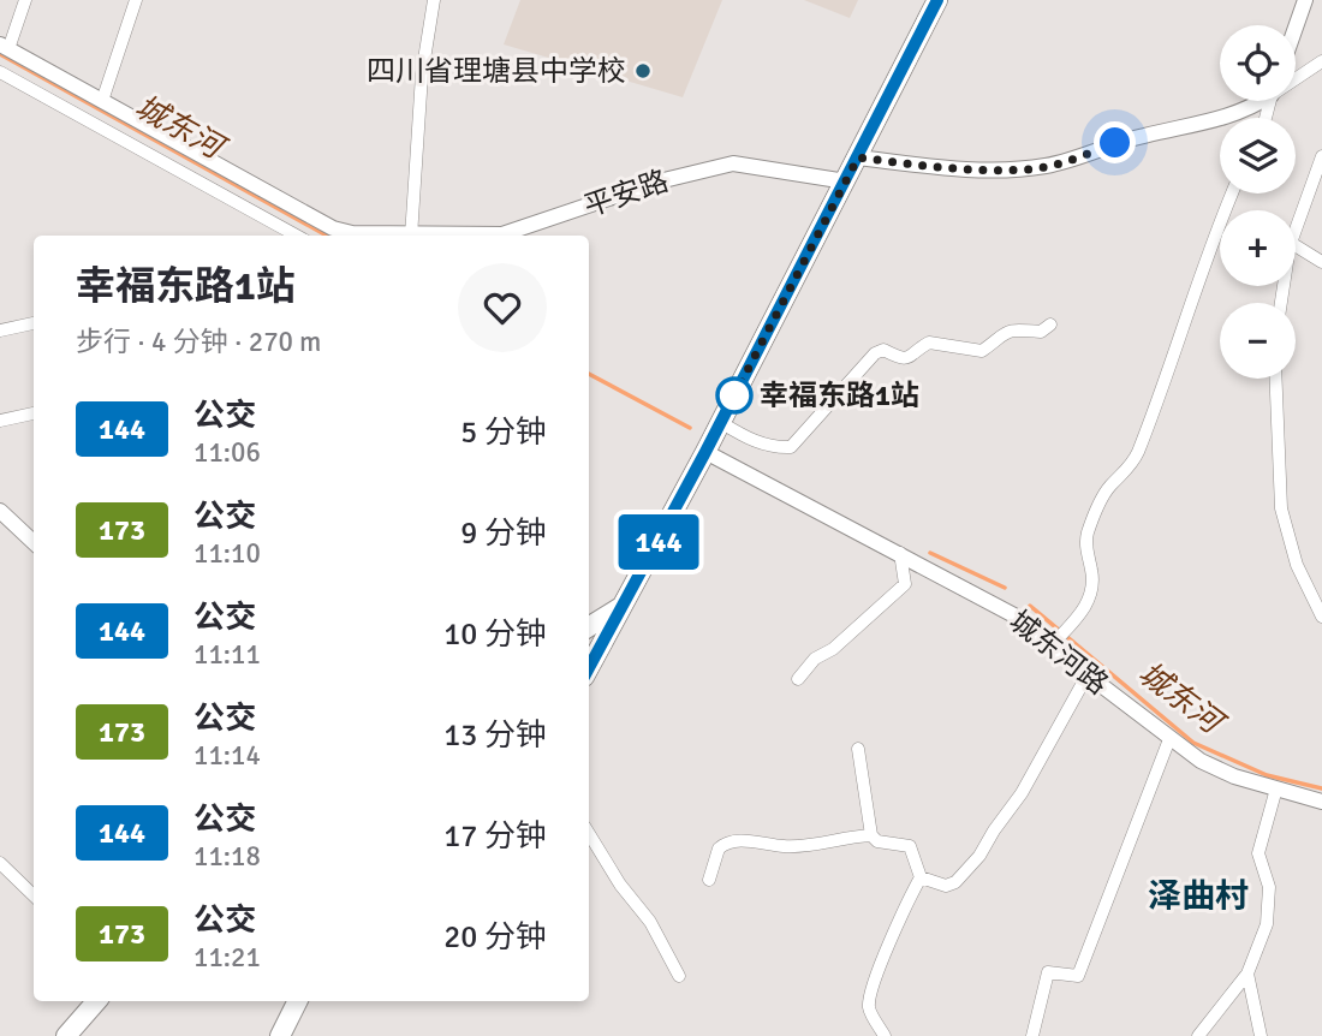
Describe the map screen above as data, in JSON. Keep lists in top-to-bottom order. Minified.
{"streets":{"street":["平安路","城东河路"]},"districts":["泽曲村"],"water":["城东河"],"places":["四川省理塘县中学校","幸福东路1站"],"lines":["bus line 144"],"page":{"on_map":"144","map_buttons":["+","−"],"heading":["幸福东路1站","步行 · 4 分钟 · 270 m"],"list":[{"mark":"144","name":"公交","note":"11:06","value":"5 分钟"},{"mark":"173","name":"公交","note":"11:10","value":"9 分钟"},{"mark":"144","name":"公交","note":"11:11","value":"10 分钟"},{"mark":"173","name":"公交","note":"11:14","value":"13 分钟"},{"mark":"144","name":"公交","note":"11:18","value":"17 分钟"},{"mark":"173","name":"公交","note":"11:21","value":"20 分钟"}]}}
